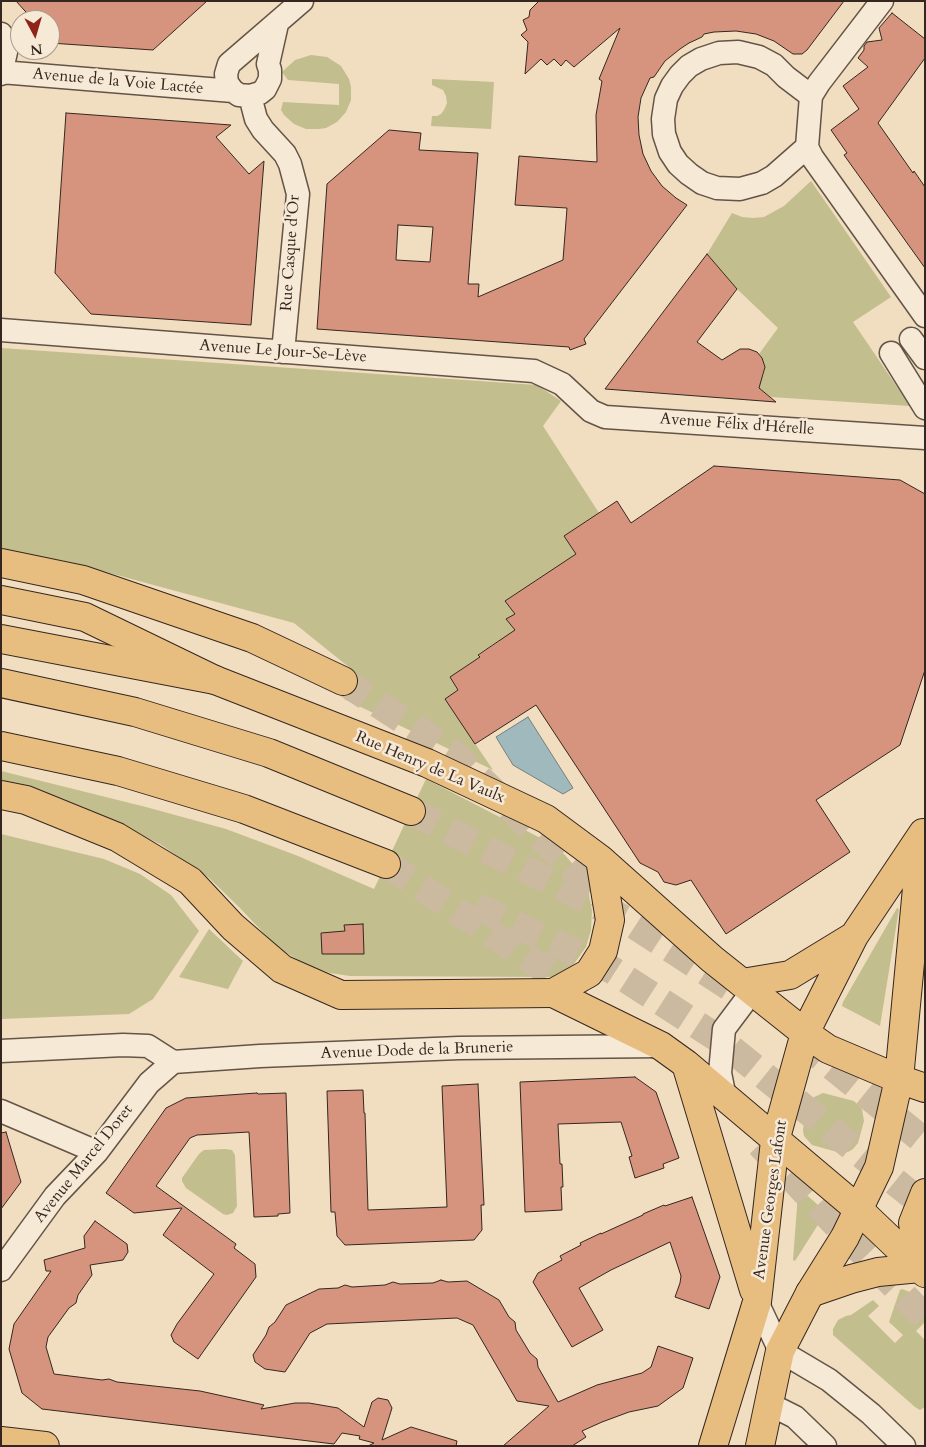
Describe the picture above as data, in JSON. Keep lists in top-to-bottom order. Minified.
{"streets":{"main road":["Rue Henry de La Vaulx","Avenue Georges Lafont"],"street":["Avenue de la Voie Lactée","Rue Casque d'Or","Avenue Le Jour-Se-Lève","Avenue Félix d'Hérelle","Avenue Dode de la Brunerie","Avenue Marcel Doret"]},"crossings":[["Avenue de la Voie Lactée","Rue Casque d'Or"],["Rue Casque d'Or","Avenue Le Jour-Se-Lève"],["Avenue Le Jour-Se-Lève","Avenue Félix d'Hérelle"],["Rue Henry de La Vaulx","Avenue Georges Lafont"],["Avenue Dode de la Brunerie","Avenue Marcel Doret"]],"north":"bottom"}
